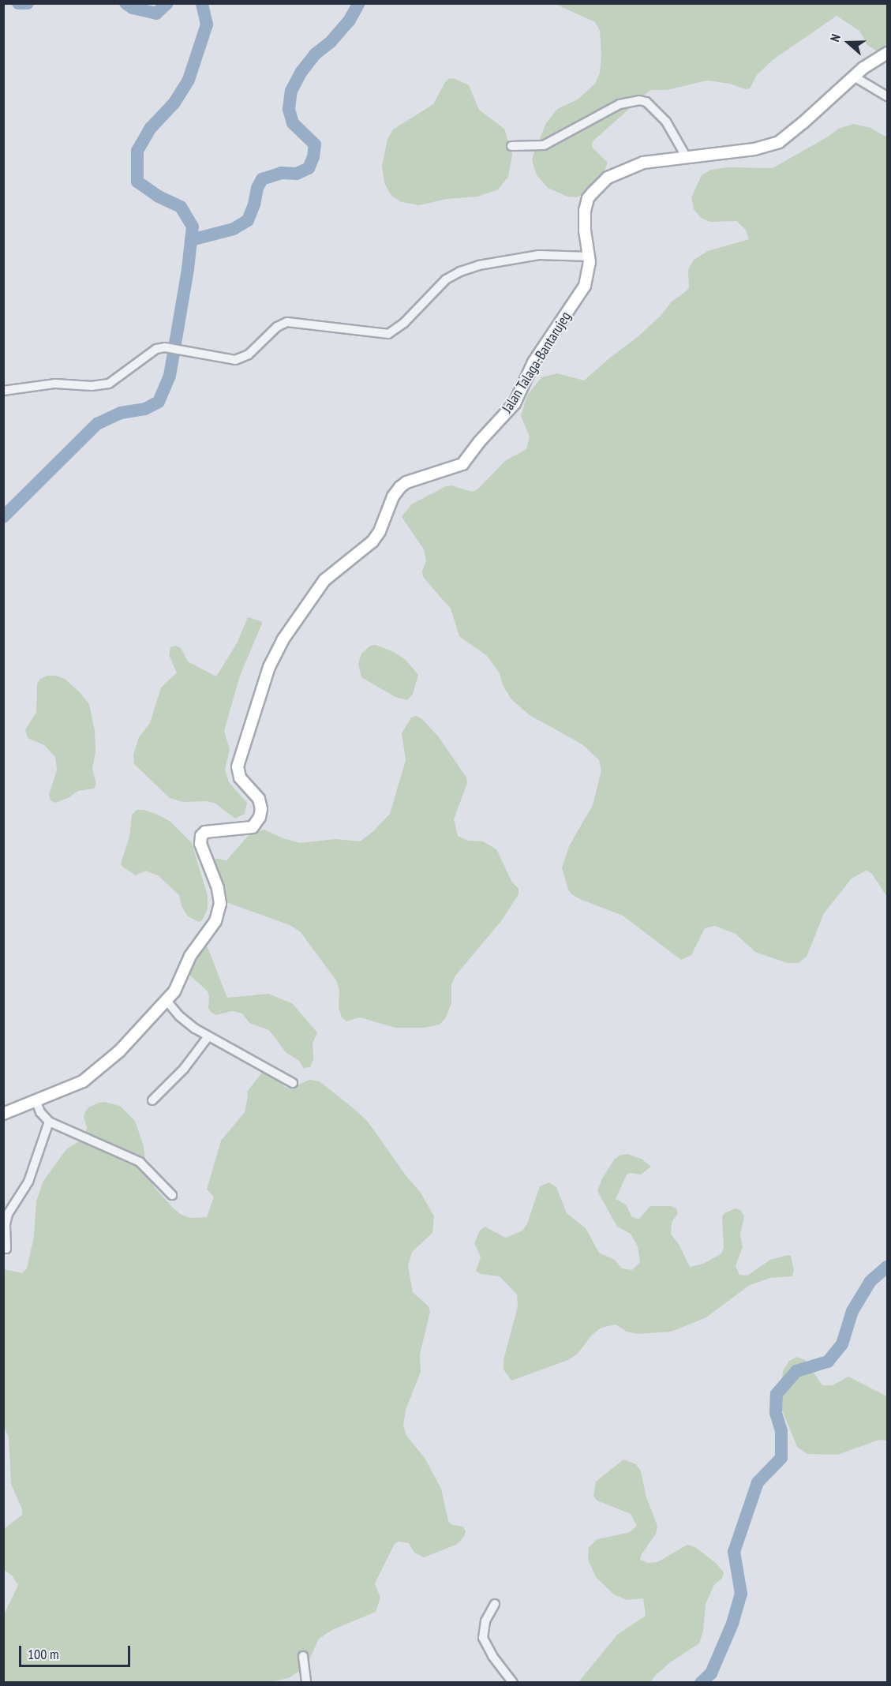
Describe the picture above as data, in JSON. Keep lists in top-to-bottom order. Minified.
{"streets":{"main road":["Jalan Talaga-Bantarujeg"]},"scale_bar":"100 m","north":"left"}
